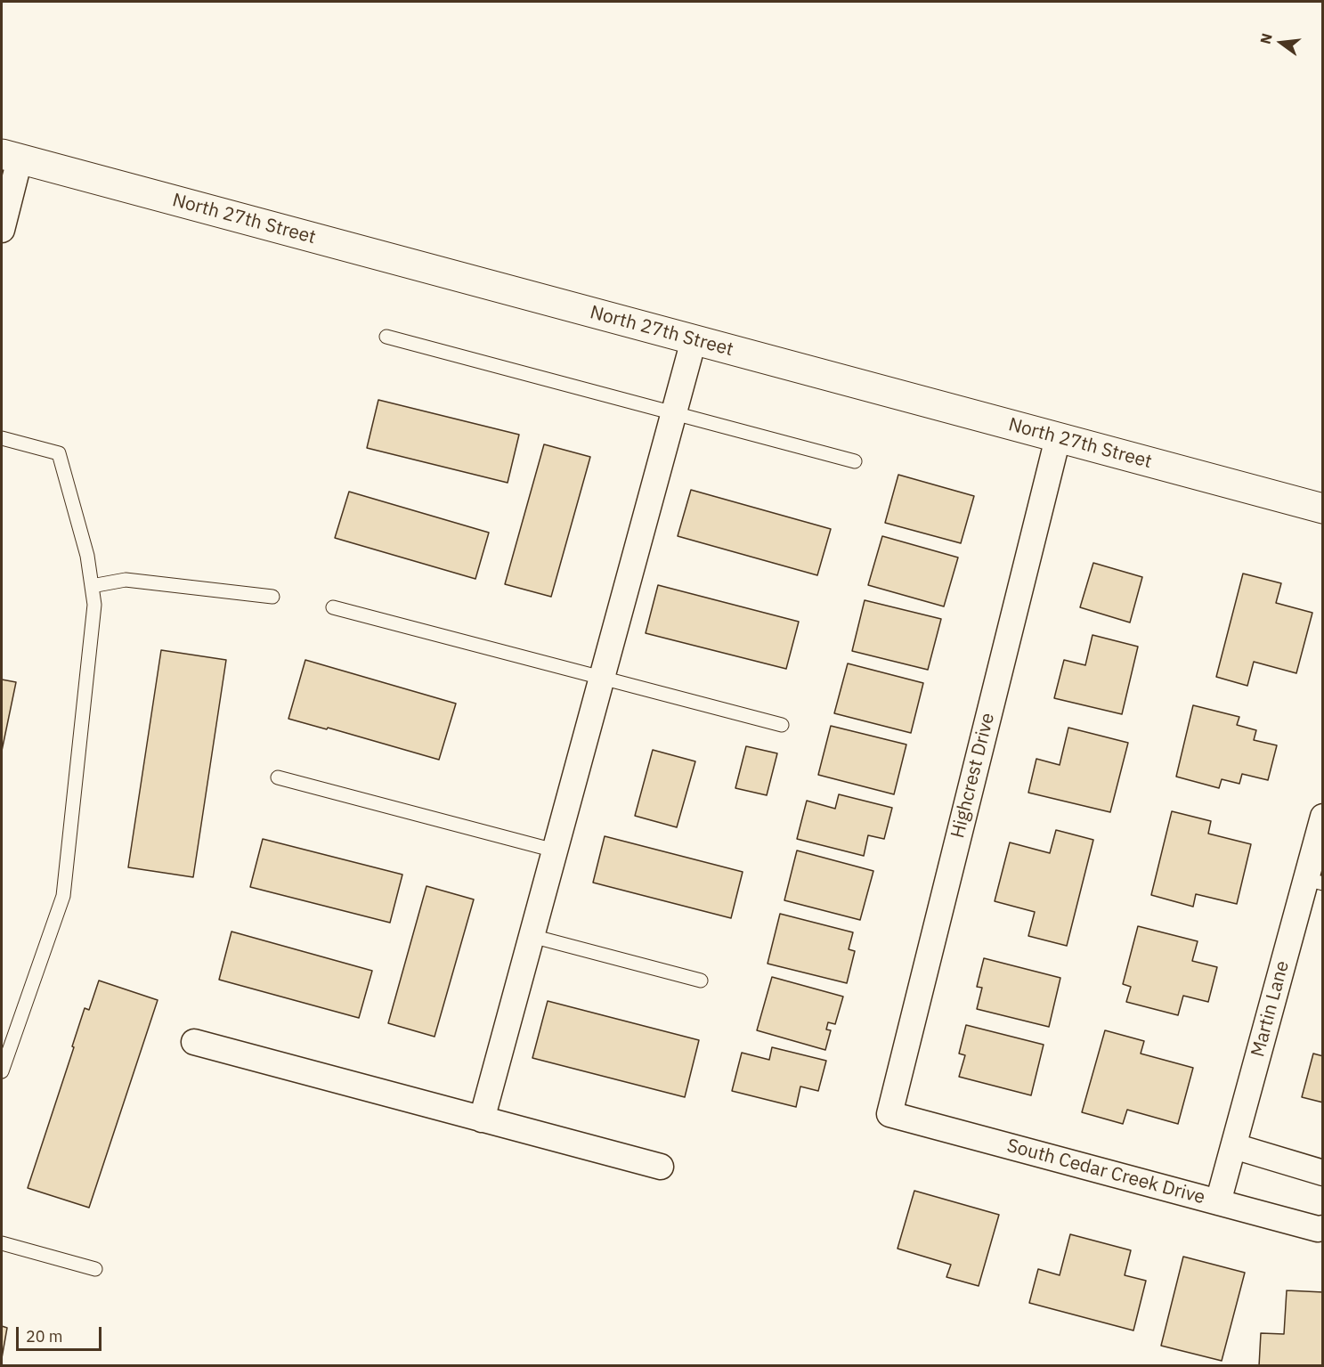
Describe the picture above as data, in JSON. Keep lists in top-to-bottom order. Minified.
{"streets":{"street":["North 27th Street","Highcrest Drive","Martin Lane","South Cedar Creek Drive"]},"crossings":[["North 27th Street","Highcrest Drive"],["Highcrest Drive","South Cedar Creek Drive"],["Martin Lane","South Cedar Creek Drive"]],"scale_bar":"20 m","north":"left"}
